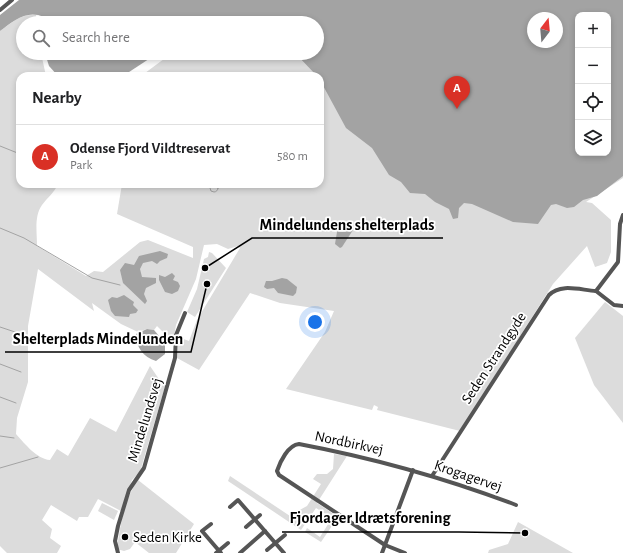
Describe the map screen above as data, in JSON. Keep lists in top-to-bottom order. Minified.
{"streets":{"street":["Seden Strandgyde","Mindelundsvej","Nordbirkvej","Krogagervej"]},"crossings":[["Seden Strandgyde","Krogagervej"],["Nordbirkvej","Krogagervej"]],"places":["Mindelundens shelterplads","Shelterplads Mindelunden","Fjordager Idrætsforening","Seden Kirke"],"north":"top","page":{"map_buttons":["+","−"],"search":"Search here","heading":"Nearby","pins":"A","list":[{"mark":"A","name":"Odense Fjord Vildtreservat","note":"Park","value":"580 m"}]}}
